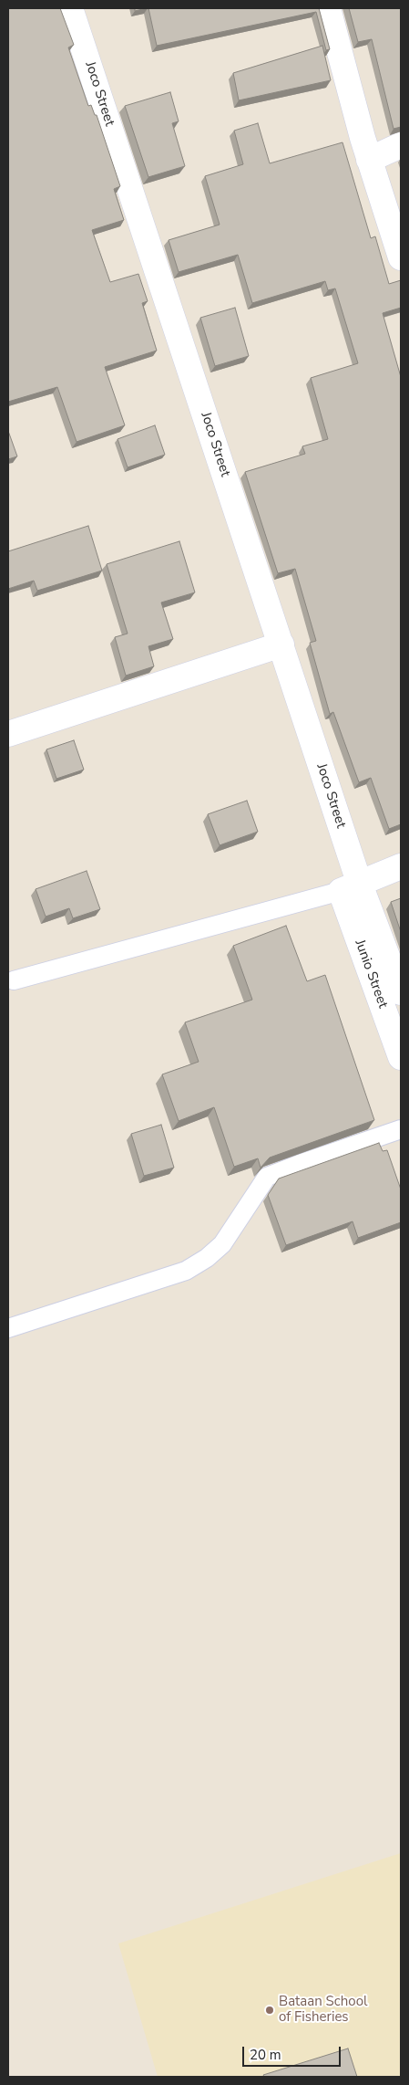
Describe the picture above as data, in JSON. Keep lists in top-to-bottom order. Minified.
{"streets":{"street":["Joco Street","Junio Street"]},"crossings":[["Joco Street","Junio Street"]],"places":["Bataan School of Fisheries"],"scale_bar":"20 m"}
